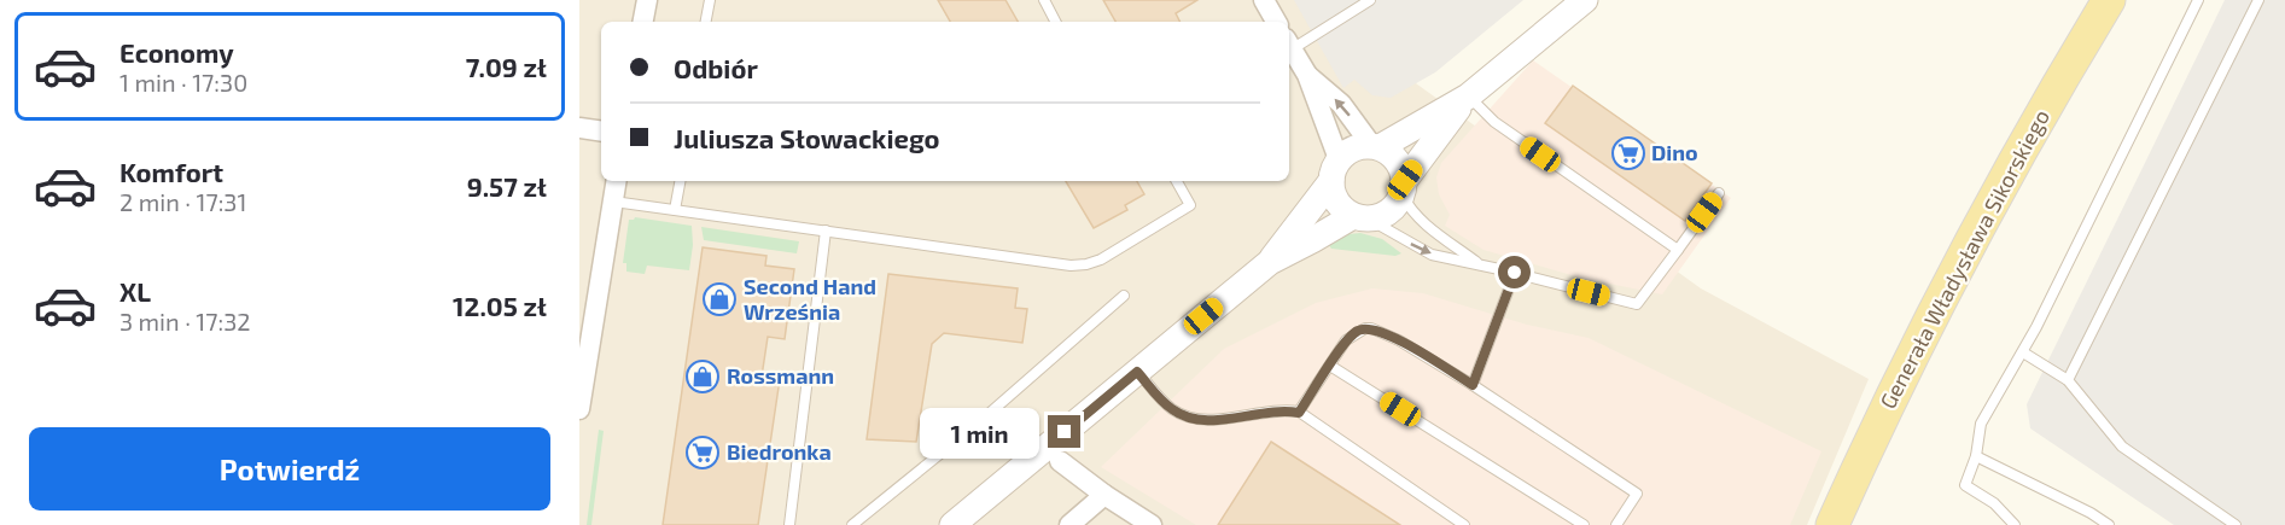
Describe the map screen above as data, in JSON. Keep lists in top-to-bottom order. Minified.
{"streets":{"main road":["Generała Władysława Sikorskiego"]},"places":{"supermarket":["Dino","Biedronka"],"shop":["Second Hand Września","Rossmann"]},"page":{"list":[{"name":"Economy","note":"1 min · 17:30","value":"7.09 zł"},{"name":"Komfort","note":"2 min · 17:31","value":"9.57 zł"},{"name":"XL","note":"3 min · 17:32","value":"12.05 zł"}],"banner":["Odbiór","Juliusza Słowackiego"],"bubble":"1 min","buttons":"Potwierdź"}}
